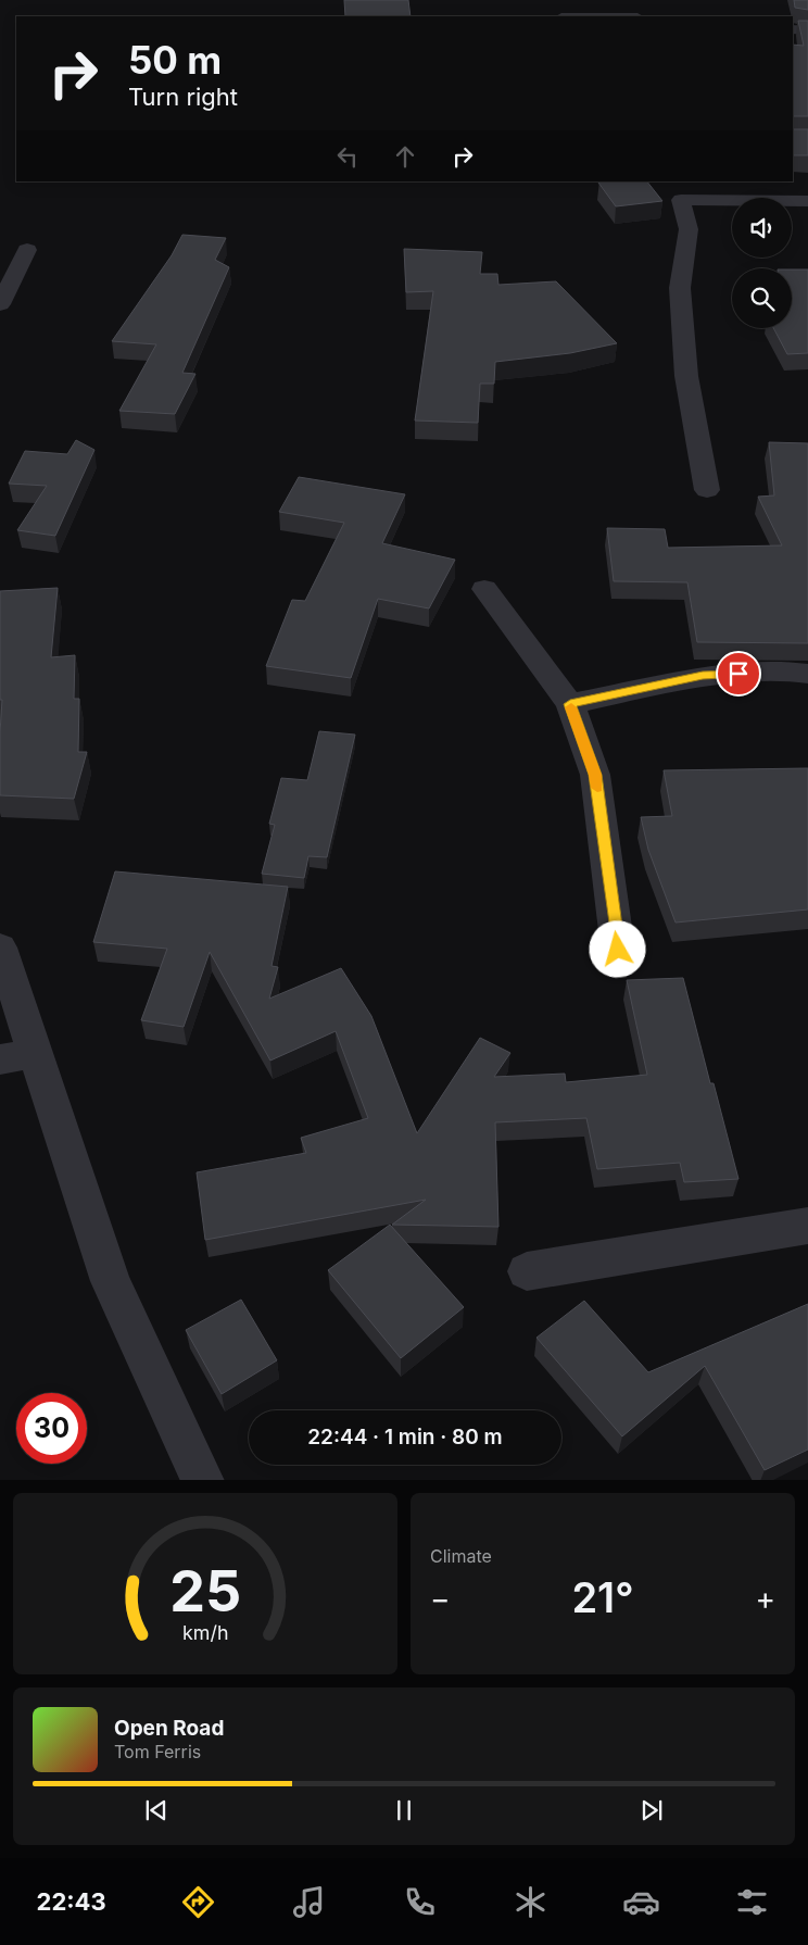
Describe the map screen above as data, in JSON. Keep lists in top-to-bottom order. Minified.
{"page":{"turn":["50 m","Turn right"],"limit":"30","trip":"22:44 · 1 min · 80 m","tile":"Climate","heat":["−","21°","+"],"song":["Open Road","Tom Ferris"],"tabs":"22:43","gauge":["25","km/h"]}}
